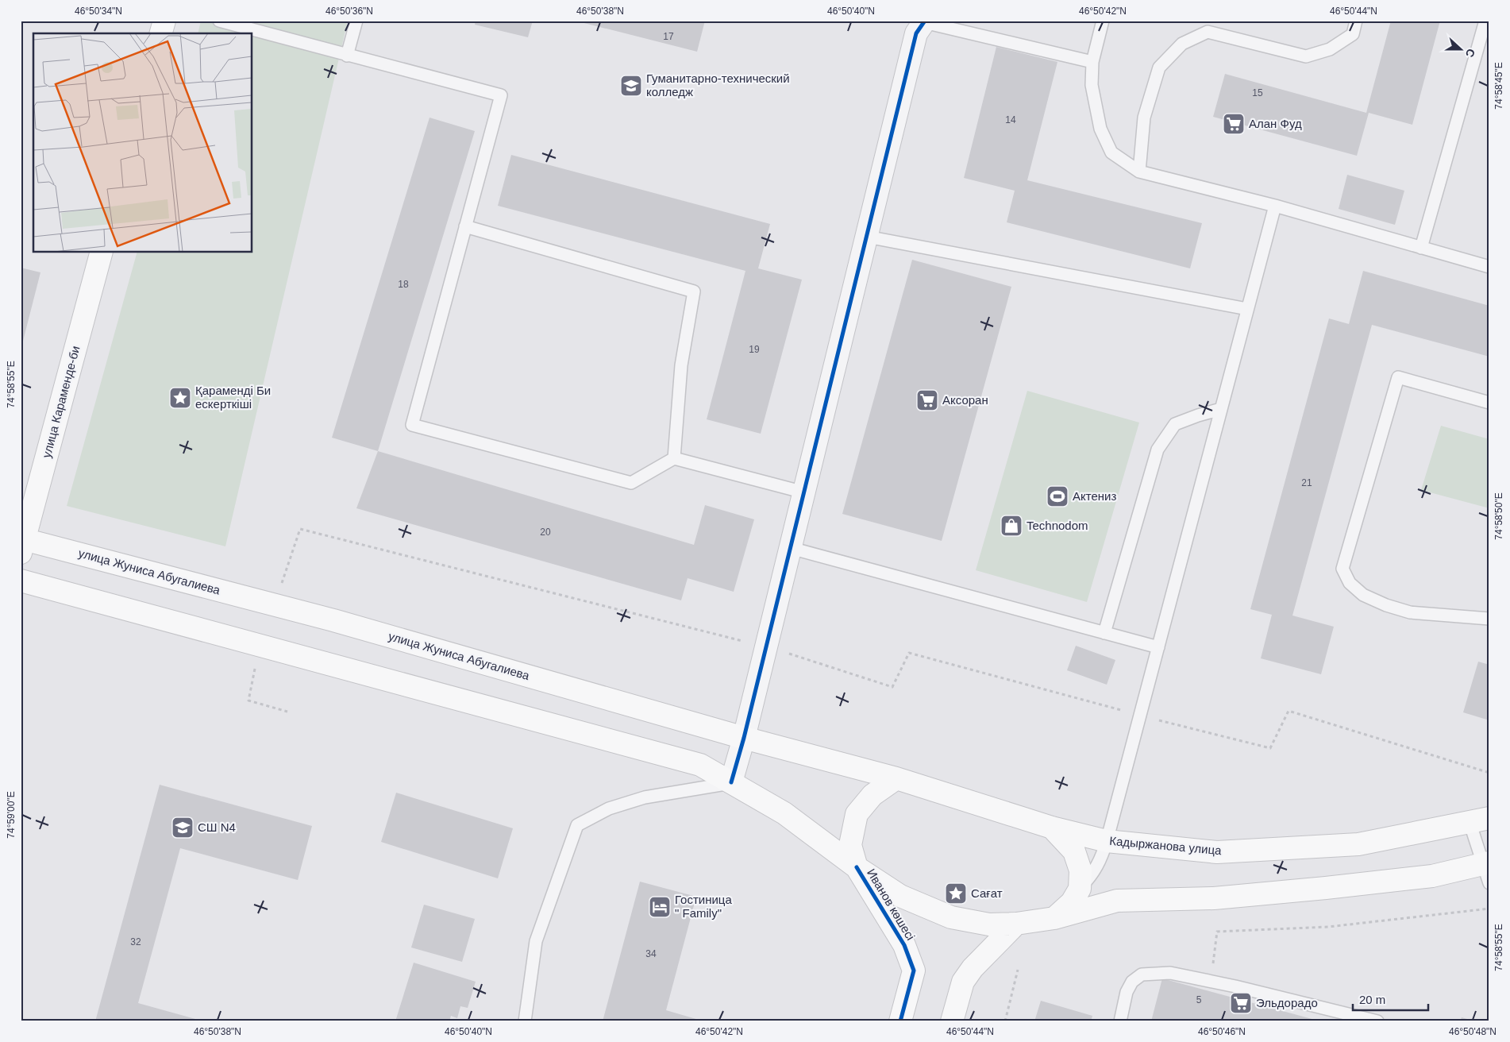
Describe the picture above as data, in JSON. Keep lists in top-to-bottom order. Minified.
{"streets":{"main road":["улица Караменде-би","улица Жуниса Абугалиева","Кадыржанова улица","Иванов көшесі"]},"crossings":[["улица Караменде-би","улица Жуниса Абугалиева"],["улица Жуниса Абугалиева","Кадыржанова улица"]],"places":{"school or university":["Гуманитарно-технический колледж","СШ N4"],"supermarket":["Алан Фуд","Аксоран","Эльдорадо"],"place":["Қараменді Би ескерткіші","Сағат"],"sports":["Актениз"],"shop":["Technodom"],"hotel":["Гостиница \" Family\""]},"house_numbers":["17","15","14","18","19","21","20","32","34","5"],"scale_bar":"20 m","north":"right","coordinates":["46°50'34\"N","46°50'36\"N","46°50'38\"N","46°50'40\"N","46°50'42\"N","46°50'44\"N","74°58'45\"E","74°58'55\"E","74°58'50\"E","74°59'00\"E","46°50'46\"N","46°50'48\"N"]}
